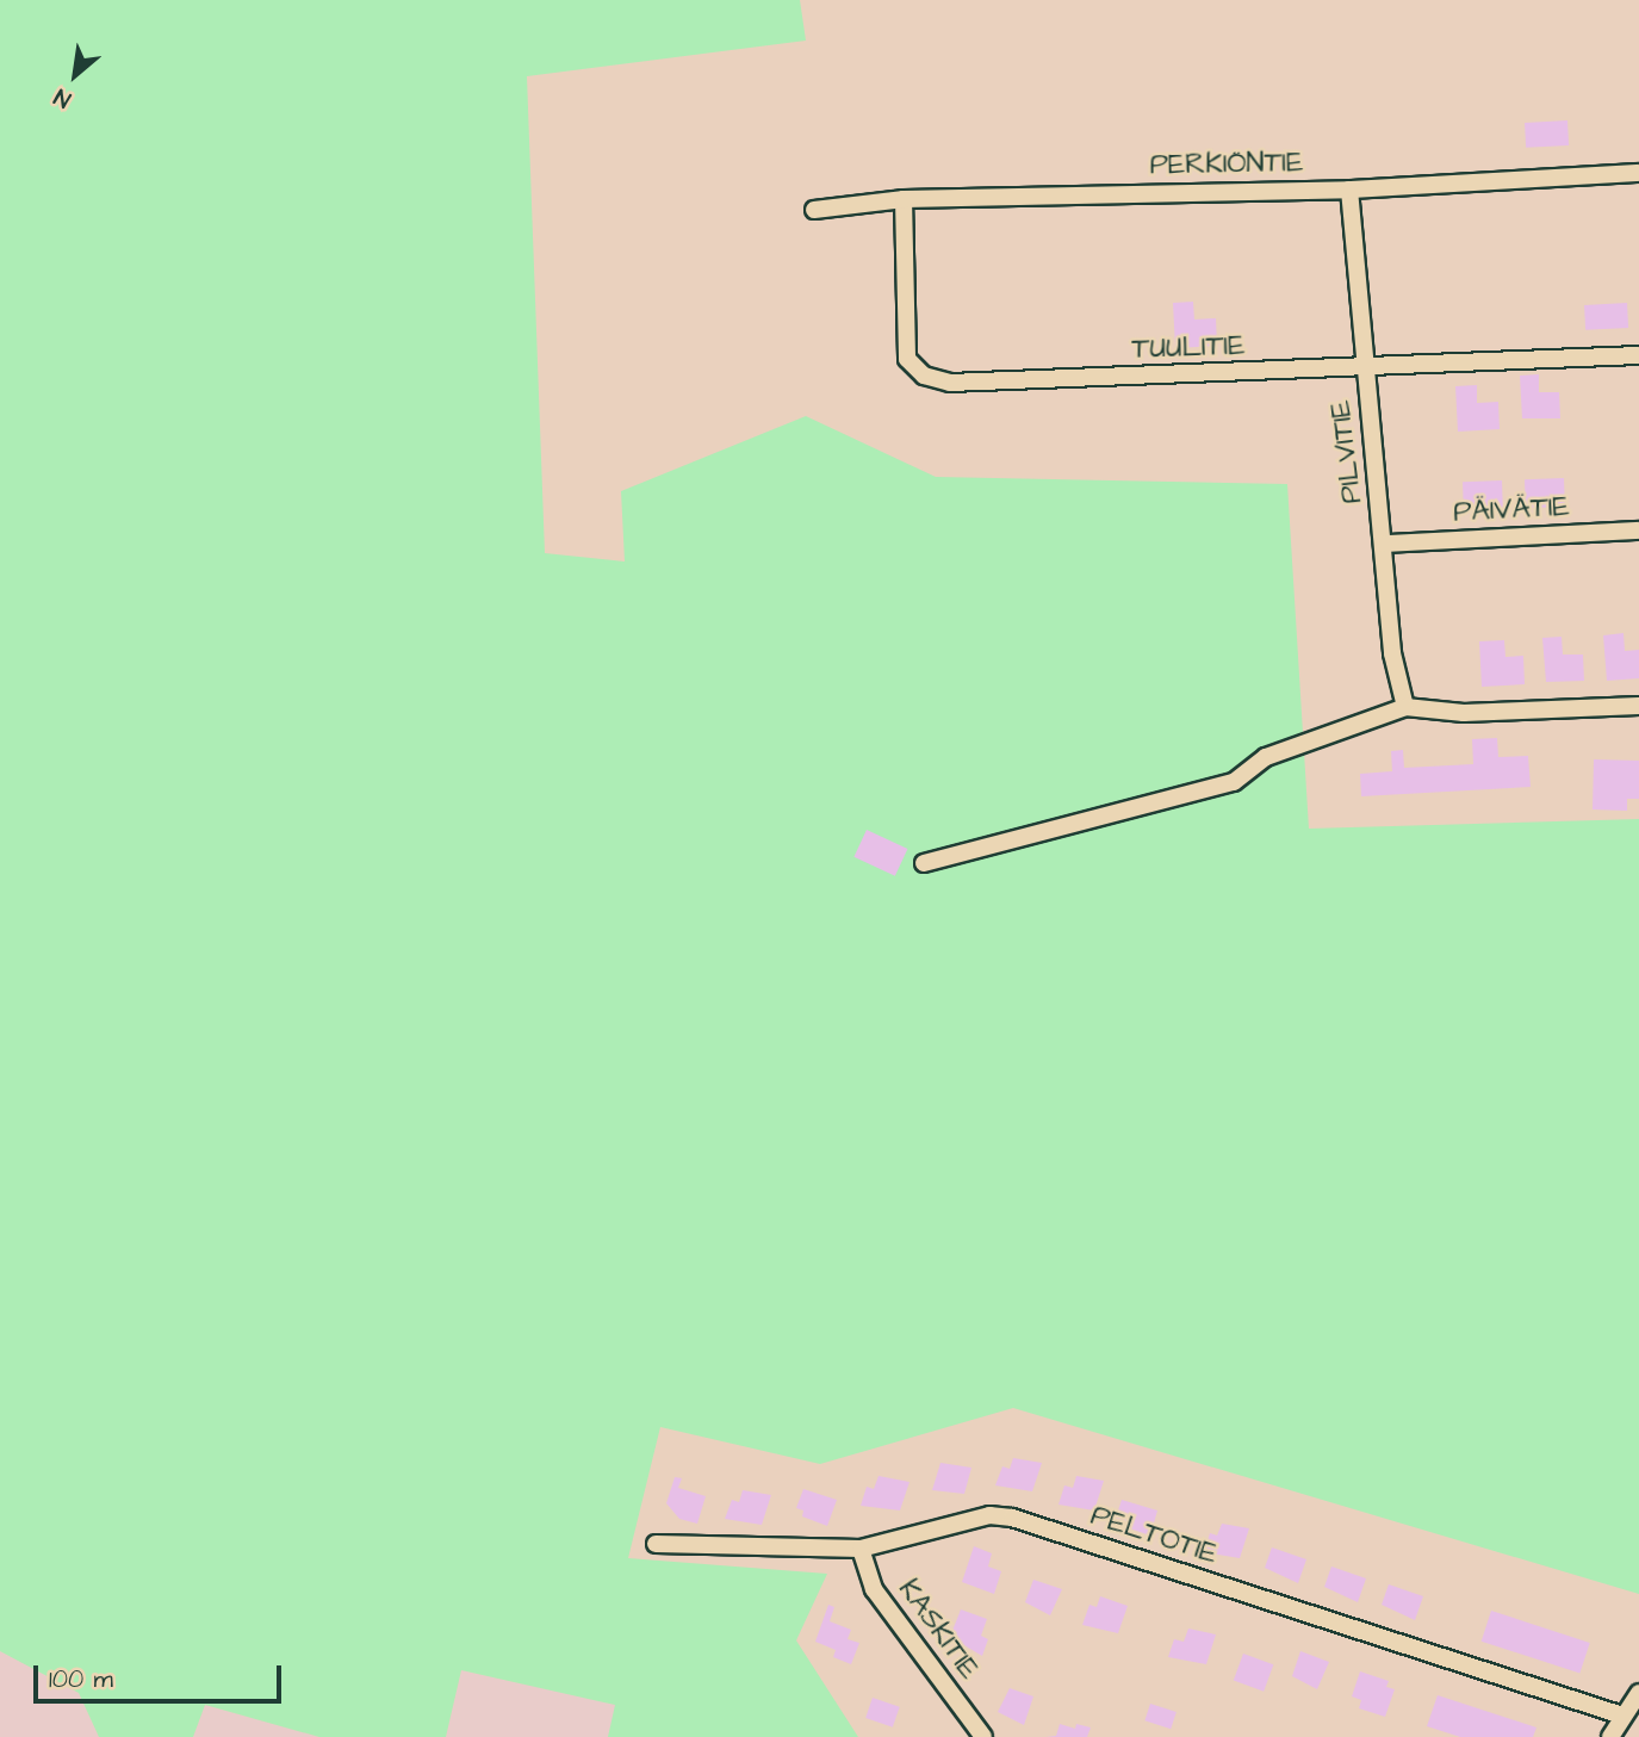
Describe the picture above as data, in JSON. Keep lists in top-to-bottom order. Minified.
{"streets":{"street":["PERKIÖNTIE","TUULITIE","PILVITIE","PÄIVÄTIE","PELTOTIE","KASKITIE"]},"crossings":[["PERKIÖNTIE","TUULITIE"],["PERKIÖNTIE","PILVITIE"],["TUULITIE","PILVITIE"],["PILVITIE","PÄIVÄTIE"],["PELTOTIE","KASKITIE"]],"scale_bar":"100 m","north":"bottom left"}
